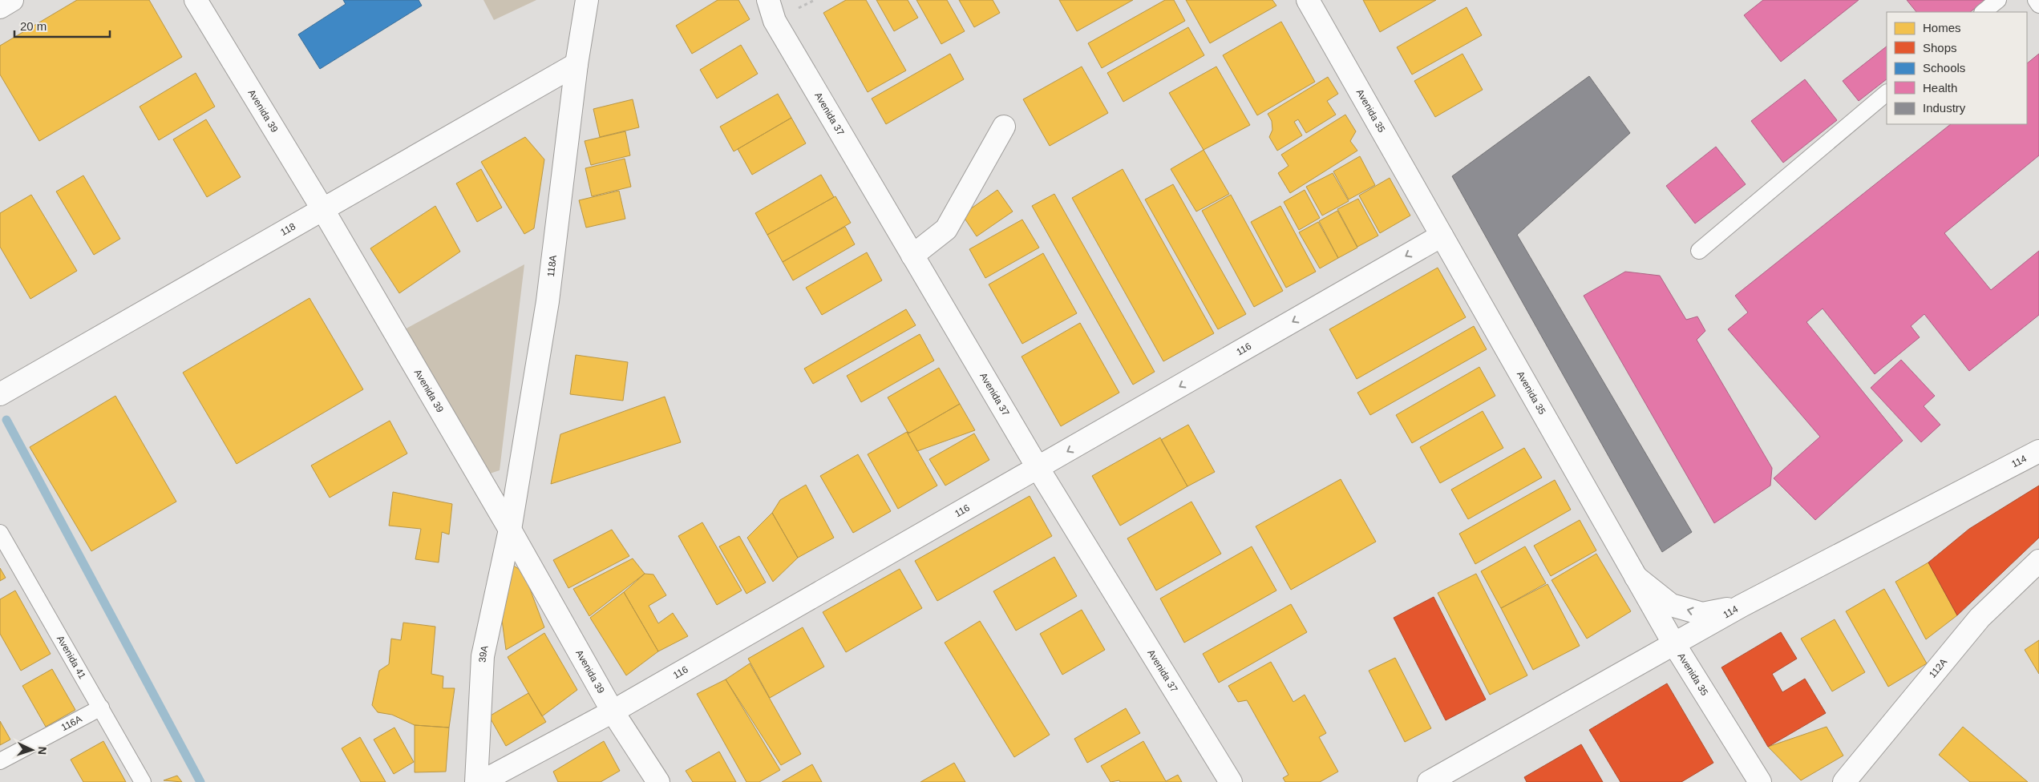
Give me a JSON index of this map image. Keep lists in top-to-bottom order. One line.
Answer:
{"streets":{"street":["Avenida 35","Avenida 39","Avenida 37","118","118A","116","114","39A","112A"],"lane":["Avenida 41","116A"]},"crossings":[["Avenida 35","116"],["Avenida 35","114"],["Avenida 39","118"],["Avenida 39","118A"],["Avenida 39","116"],["Avenida 39","39A"],["Avenida 37","116"],["118","118A"],["118A","39A"],["Avenida 41","116A"]],"one_way":["116"],"legend":["Homes","Shops","Schools","Health","Industry"],"scale_bar":"20 m","north":"right"}
